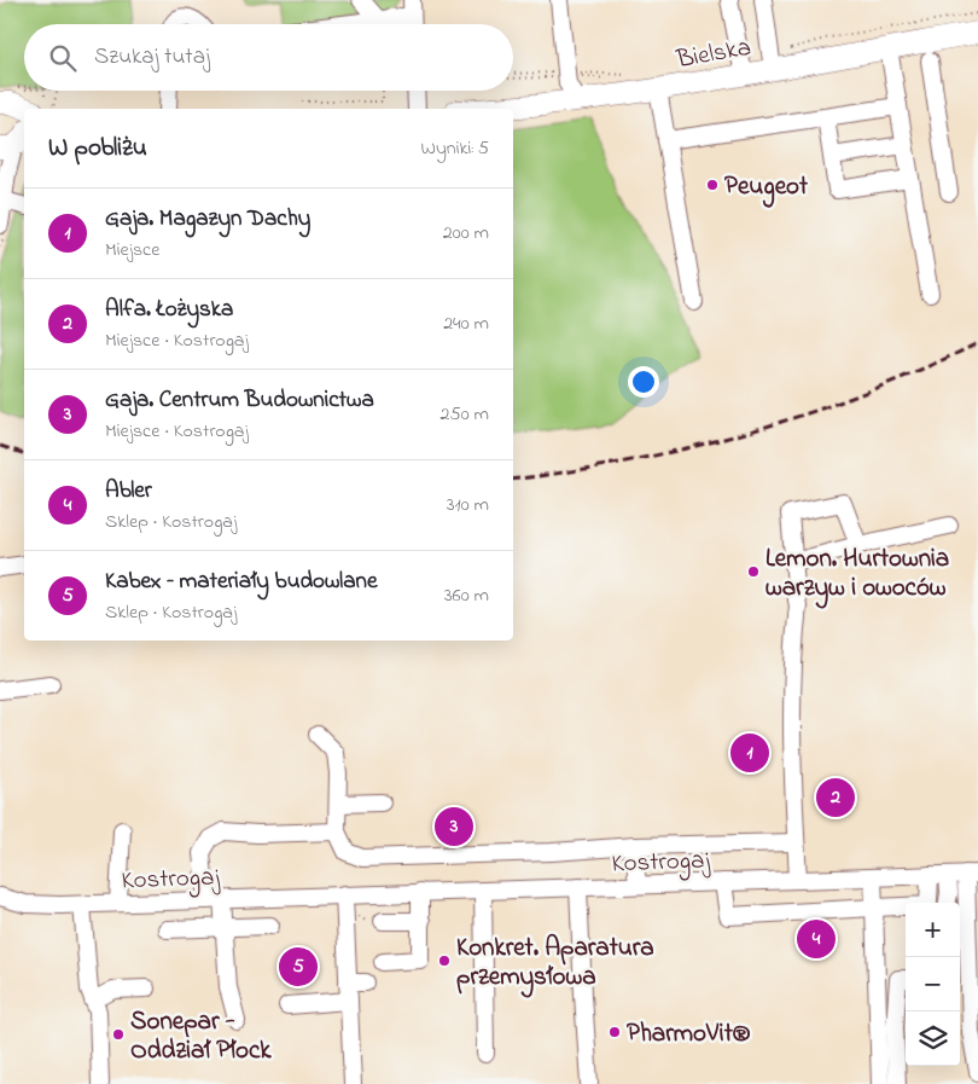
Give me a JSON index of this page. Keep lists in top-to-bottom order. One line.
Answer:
{"streets":{"main road":["Bielska"],"street":["Kostrogaj"]},"places":["Peugeot","Lemon. Hurtownia warzyw i owoców","Konkret. Aparatura przemysłowa","PharmoVit®","Sonepar - Oddział Płock"],"page":{"search":"Szukaj tutaj","heading":["W pobliżu","Wyniki: 5"],"list":[{"mark":"1","name":"Gaja. Magazyn Dachy","note":"Miejsce","value":"200 m"},{"mark":"2","name":"Alfa. Łożyska","note":"Miejsce · Kostrogaj","value":"240 m"},{"mark":"3","name":"Gaja. Centrum Budownictwa","note":"Miejsce · Kostrogaj","value":"250 m"},{"mark":"4","name":"Abler","note":"Sklep · Kostrogaj","value":"310 m"},{"mark":"5","name":"Kabex – materiały budowlane","note":"Sklep · Kostrogaj","value":"360 m"}],"pins":["1","2","3","4","5"],"map_buttons":["+","−"]}}
